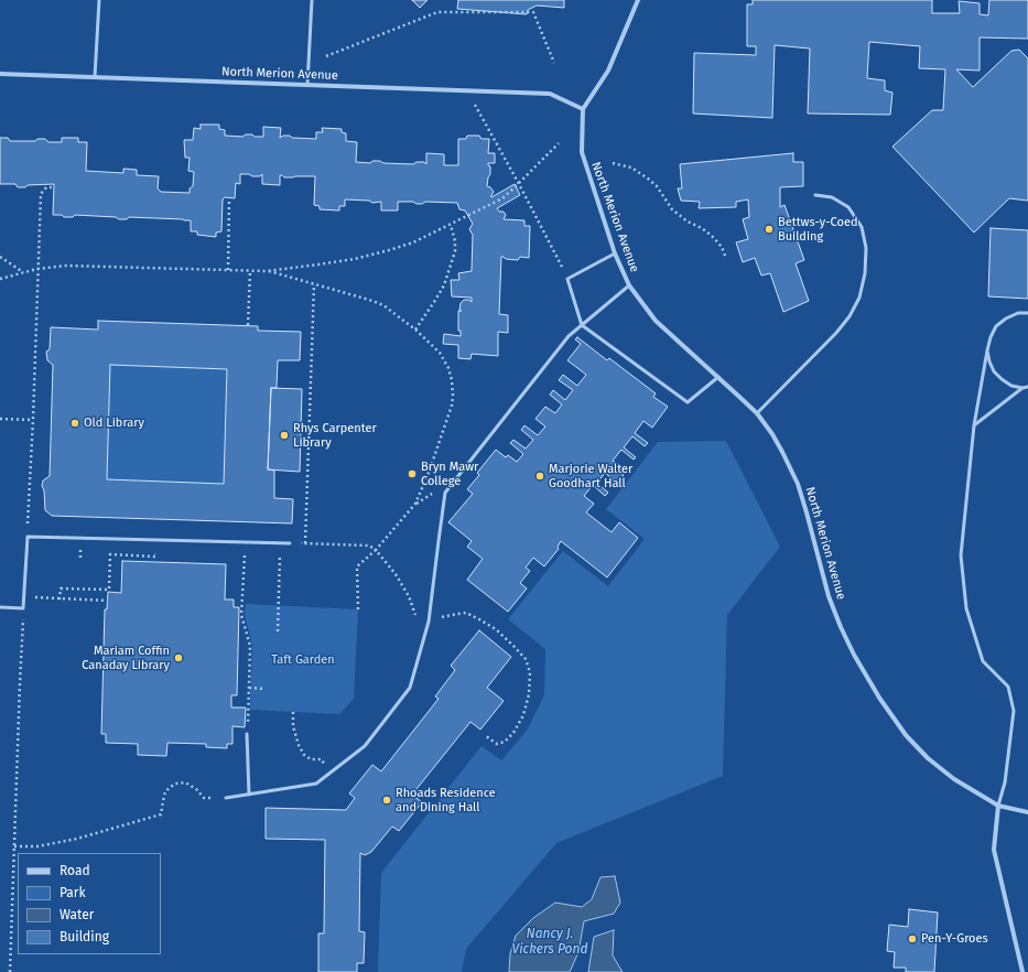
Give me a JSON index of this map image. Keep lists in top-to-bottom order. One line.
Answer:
{"streets":{"street":["North Merion Avenue"]},"water":["Nancy J. Vickers Pond"],"parks":["Taft Garden"],"places":["Bettws-y-Coed Building","Old Library","Rhys Carpenter Library","Bryn Mawr College","Marjorie Walter Goodhart Hall","Mariam Coffin Canaday Library","Rhoads Residence and Dining Hall","Pen-Y-Groes"],"legend":["Road","Park","Water","Building"]}
